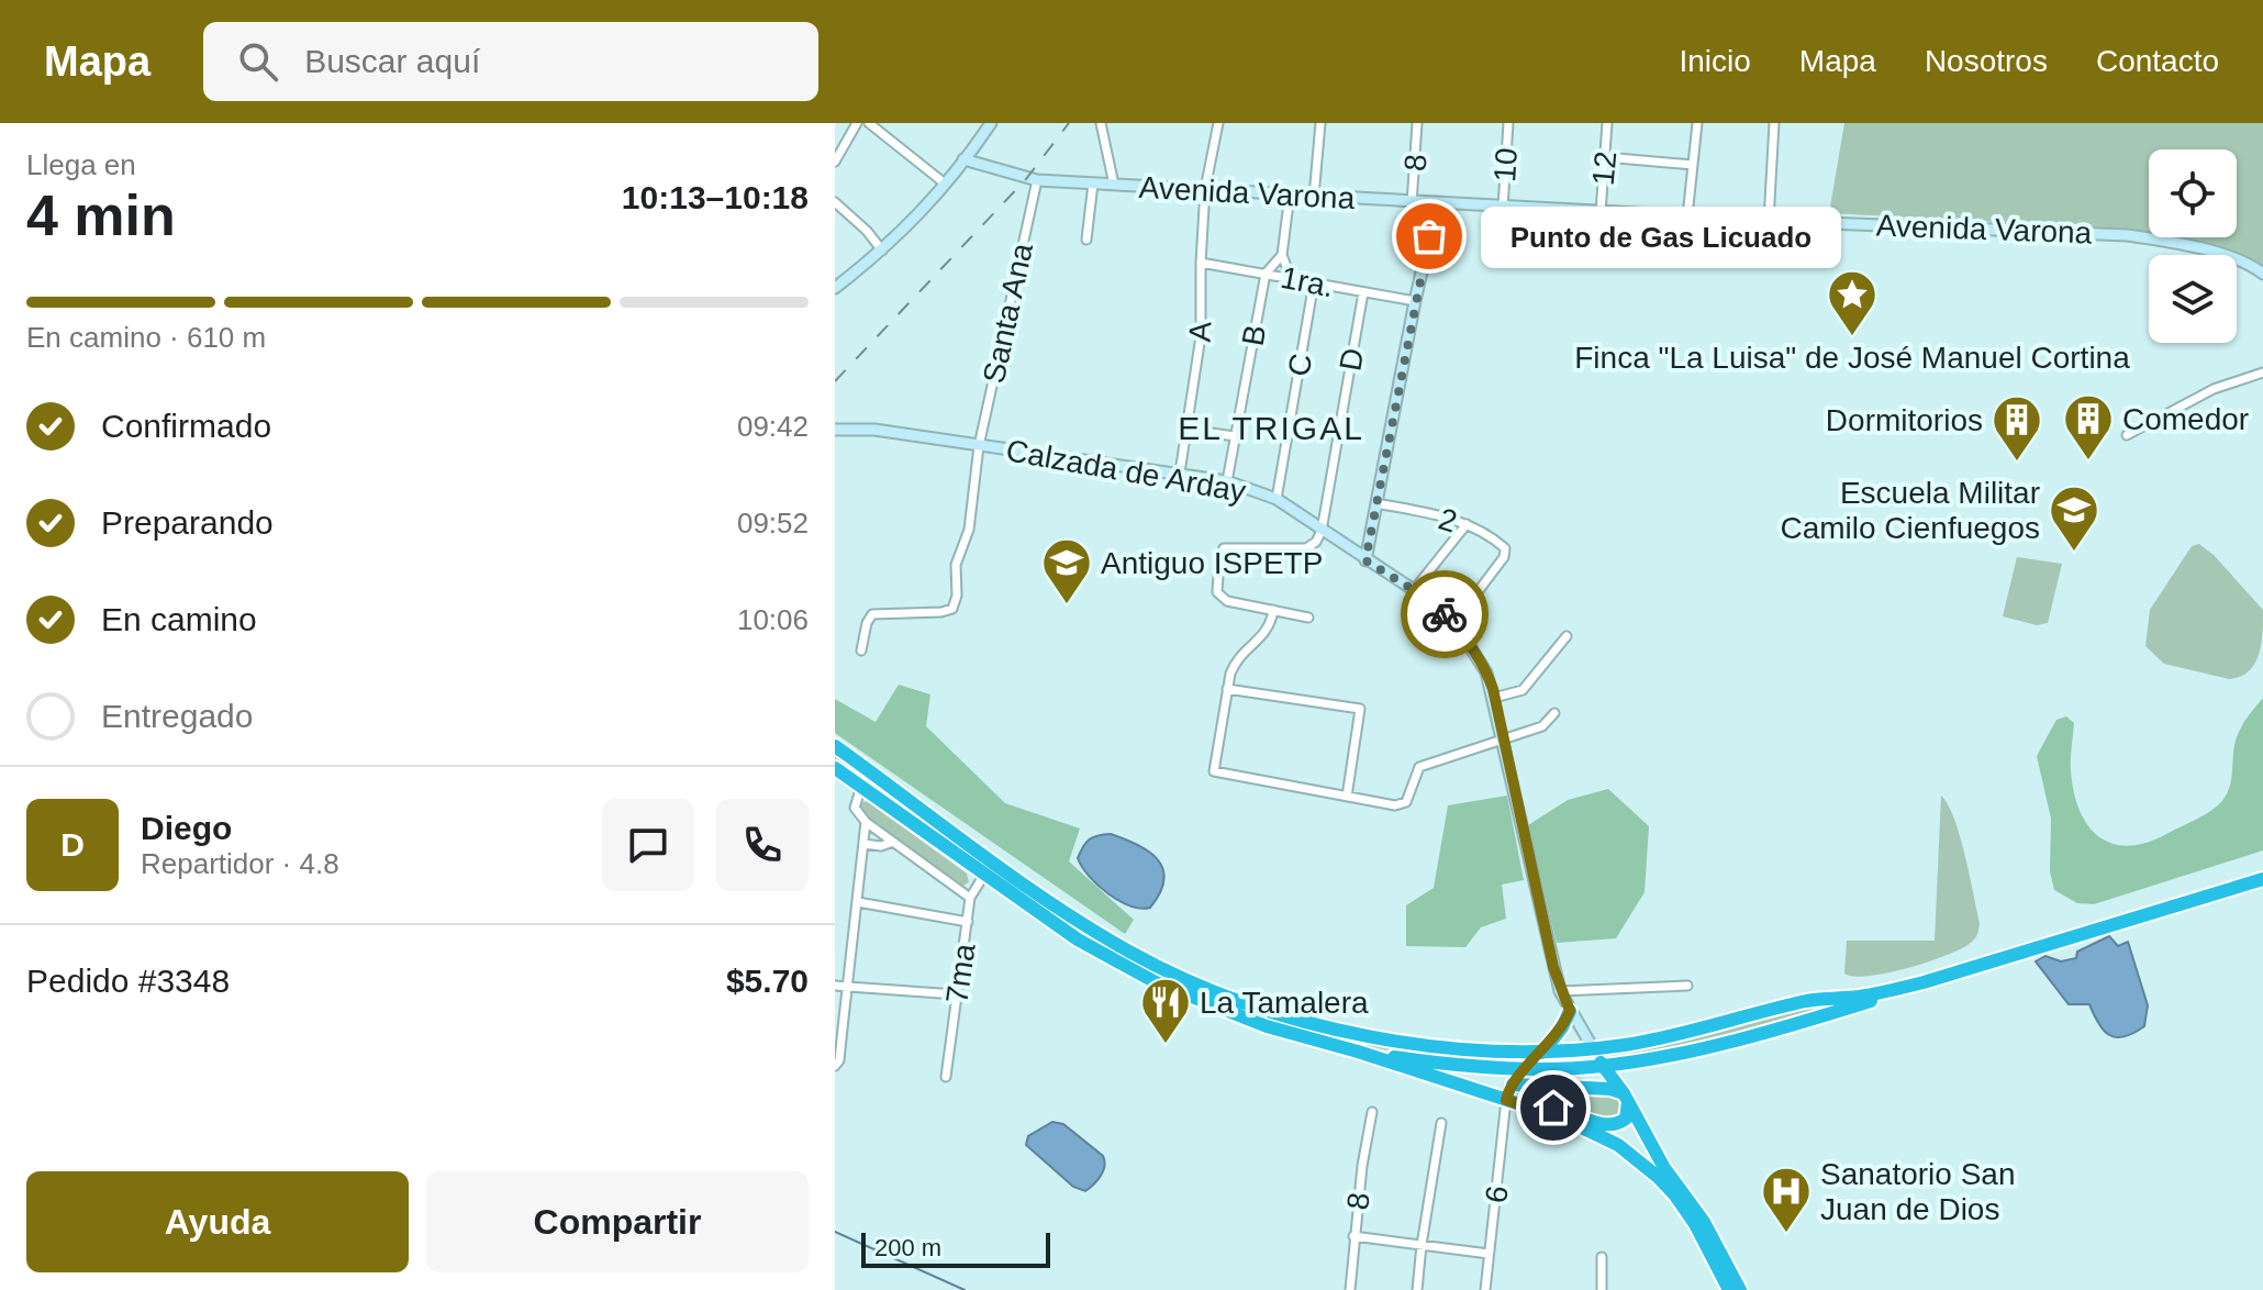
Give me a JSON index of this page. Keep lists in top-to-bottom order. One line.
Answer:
{"streets":{"street":["8","10","12","Avenida Varona","1ra.","Santa Ana","A","B","D","C","Calzada de Arday","2","7ma","6"]},"crossings":[["8","Avenida Varona"],["10","Avenida Varona"],["12","Avenida Varona"],["Avenida Varona","Santa Ana"],["Avenida Varona","A"],["1ra.","A"],["1ra.","B"],["1ra.","D"],["1ra.","C"],["Santa Ana","Calzada de Arday"],["A","Calzada de Arday"],["B","Calzada de Arday"],["D","Calzada de Arday"],["C","Calzada de Arday"],["Calzada de Arday","2"]],"districts":["EL TRIGAL"],"places":{"other":["Punto de Gas Licuado"],"place":["Finca \"La Luisa\" de José Manuel Cortina"],"building":["Comedor","Dormitorios"],"school or university":["Escuela Militar Camilo Cienfuegos","Antiguo ISPETP"],"restaurant":["La Tamalera"],"hospital":["Sanatorio San Juan de Dios"]},"scale_bar":"200 m","page":{"header":"Mapa","search":"Buscar aquí","nav":["Inicio","Mapa","Nosotros","Contacto"],"heading":["4 min","Llega en","10:13–10:18"],"panel":["Diego","Repartidor · 4.8","Pedido #3348","$5.70"],"bubble":"Punto de Gas Licuado","bar":"En camino · 610 m","list":[["Confirmado","09:42"],["Preparando","09:52"],["En camino","10:06"],"Entregado"],"round":"D","buttons":["Ayuda","Compartir"],"scale":"200 m"}}
